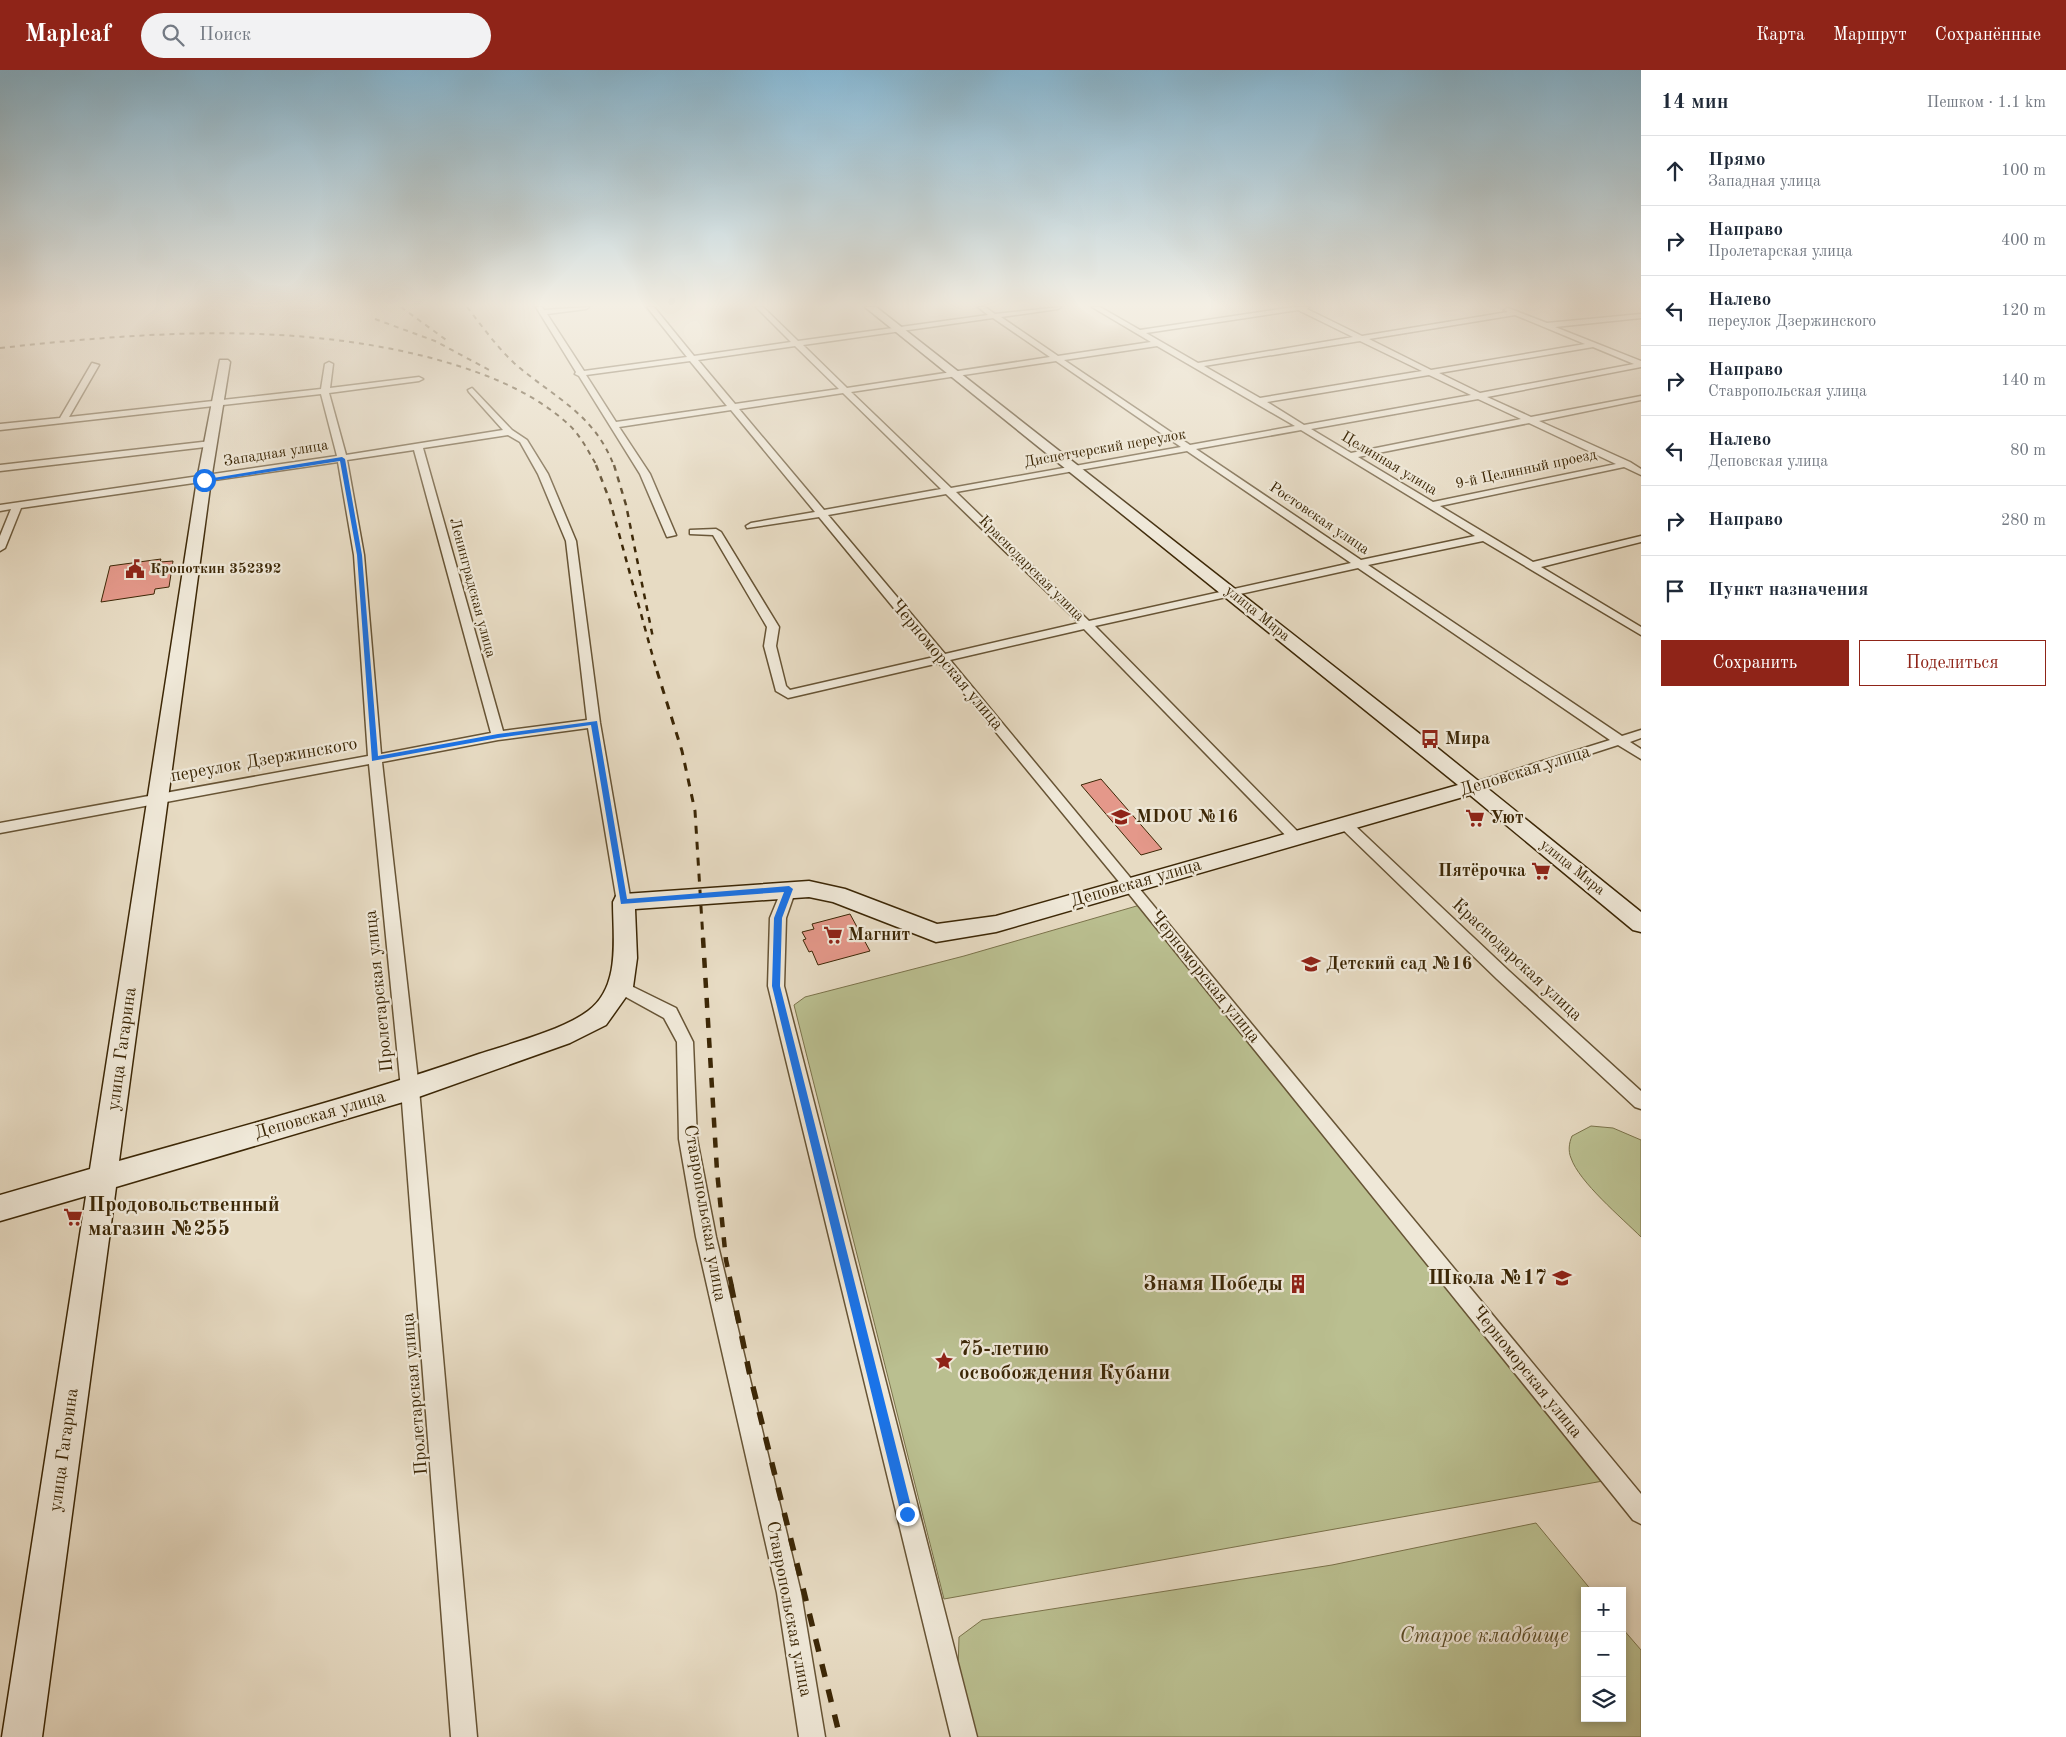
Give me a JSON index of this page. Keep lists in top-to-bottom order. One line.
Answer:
{"streets":{"street":["Диспетчерский переулок","Западная улица","Целинная улица","9-й Целинный проезд","Ростовская улица","Краснодарская улица","Ленинградская улица","улица Мира","Черноморская улица","переулок Дзержинского","Деповская улица","Пролетарская улица","улица Гагарина","Ставропольская улица"]},"crossings":[["Диспетчерский переулок","Целинная улица"],["Диспетчерский переулок","Ростовская улица"],["Диспетчерский переулок","Краснодарская улица"],["Диспетчерский переулок","улица Мира"],["Диспетчерский переулок","Черноморская улица"],["Западная улица","Ленинградская улица"],["Западная улица","Пролетарская улица"],["Западная улица","улица Гагарина"],["Целинная улица","9-й Целинный проезд"],["Ростовская улица","Деповская улица"],["Краснодарская улица","Деповская улица"],["Ленинградская улица","переулок Дзержинского"],["улица Мира","Деповская улица"],["Черноморская улица","Деповская улица"],["переулок Дзержинского","Пролетарская улица"],["переулок Дзержинского","улица Гагарина"],["Деповская улица","Пролетарская улица"],["Деповская улица","улица Гагарина"],["Деповская улица","Ставропольская улица"]],"parks":["Старое кладбище"],"places":{"public building":["Кропоткин 352392"],"bus stop":["Мира"],"school or university":["MDOU №16","Детский сад №16","Школа №17"],"supermarket":["Уют","Пятёрочка","Магнит","Продовольственный магазин №255"],"building":["Знамя Победы"],"place":["75-летию освобождения Кубани"]},"page":{"header":"Mapleaf","search":"Поиск","nav":["Карта","Маршрут","Сохранённые"],"heading":["14 мин","Пешком · 1.1 km"],"list":[["Прямо","Западная улица","100 m"],["Направо","Пролетарская улица","400 m"],["Налево","переулок Дзержинского","120 m"],["Направо","Ставропольская улица","140 m"],["Налево","Деповская улица","80 m"],["Направо","280 m"],"Пункт назначения"],"buttons":["Сохранить","Поделиться"],"map_buttons":["+","−"]}}
